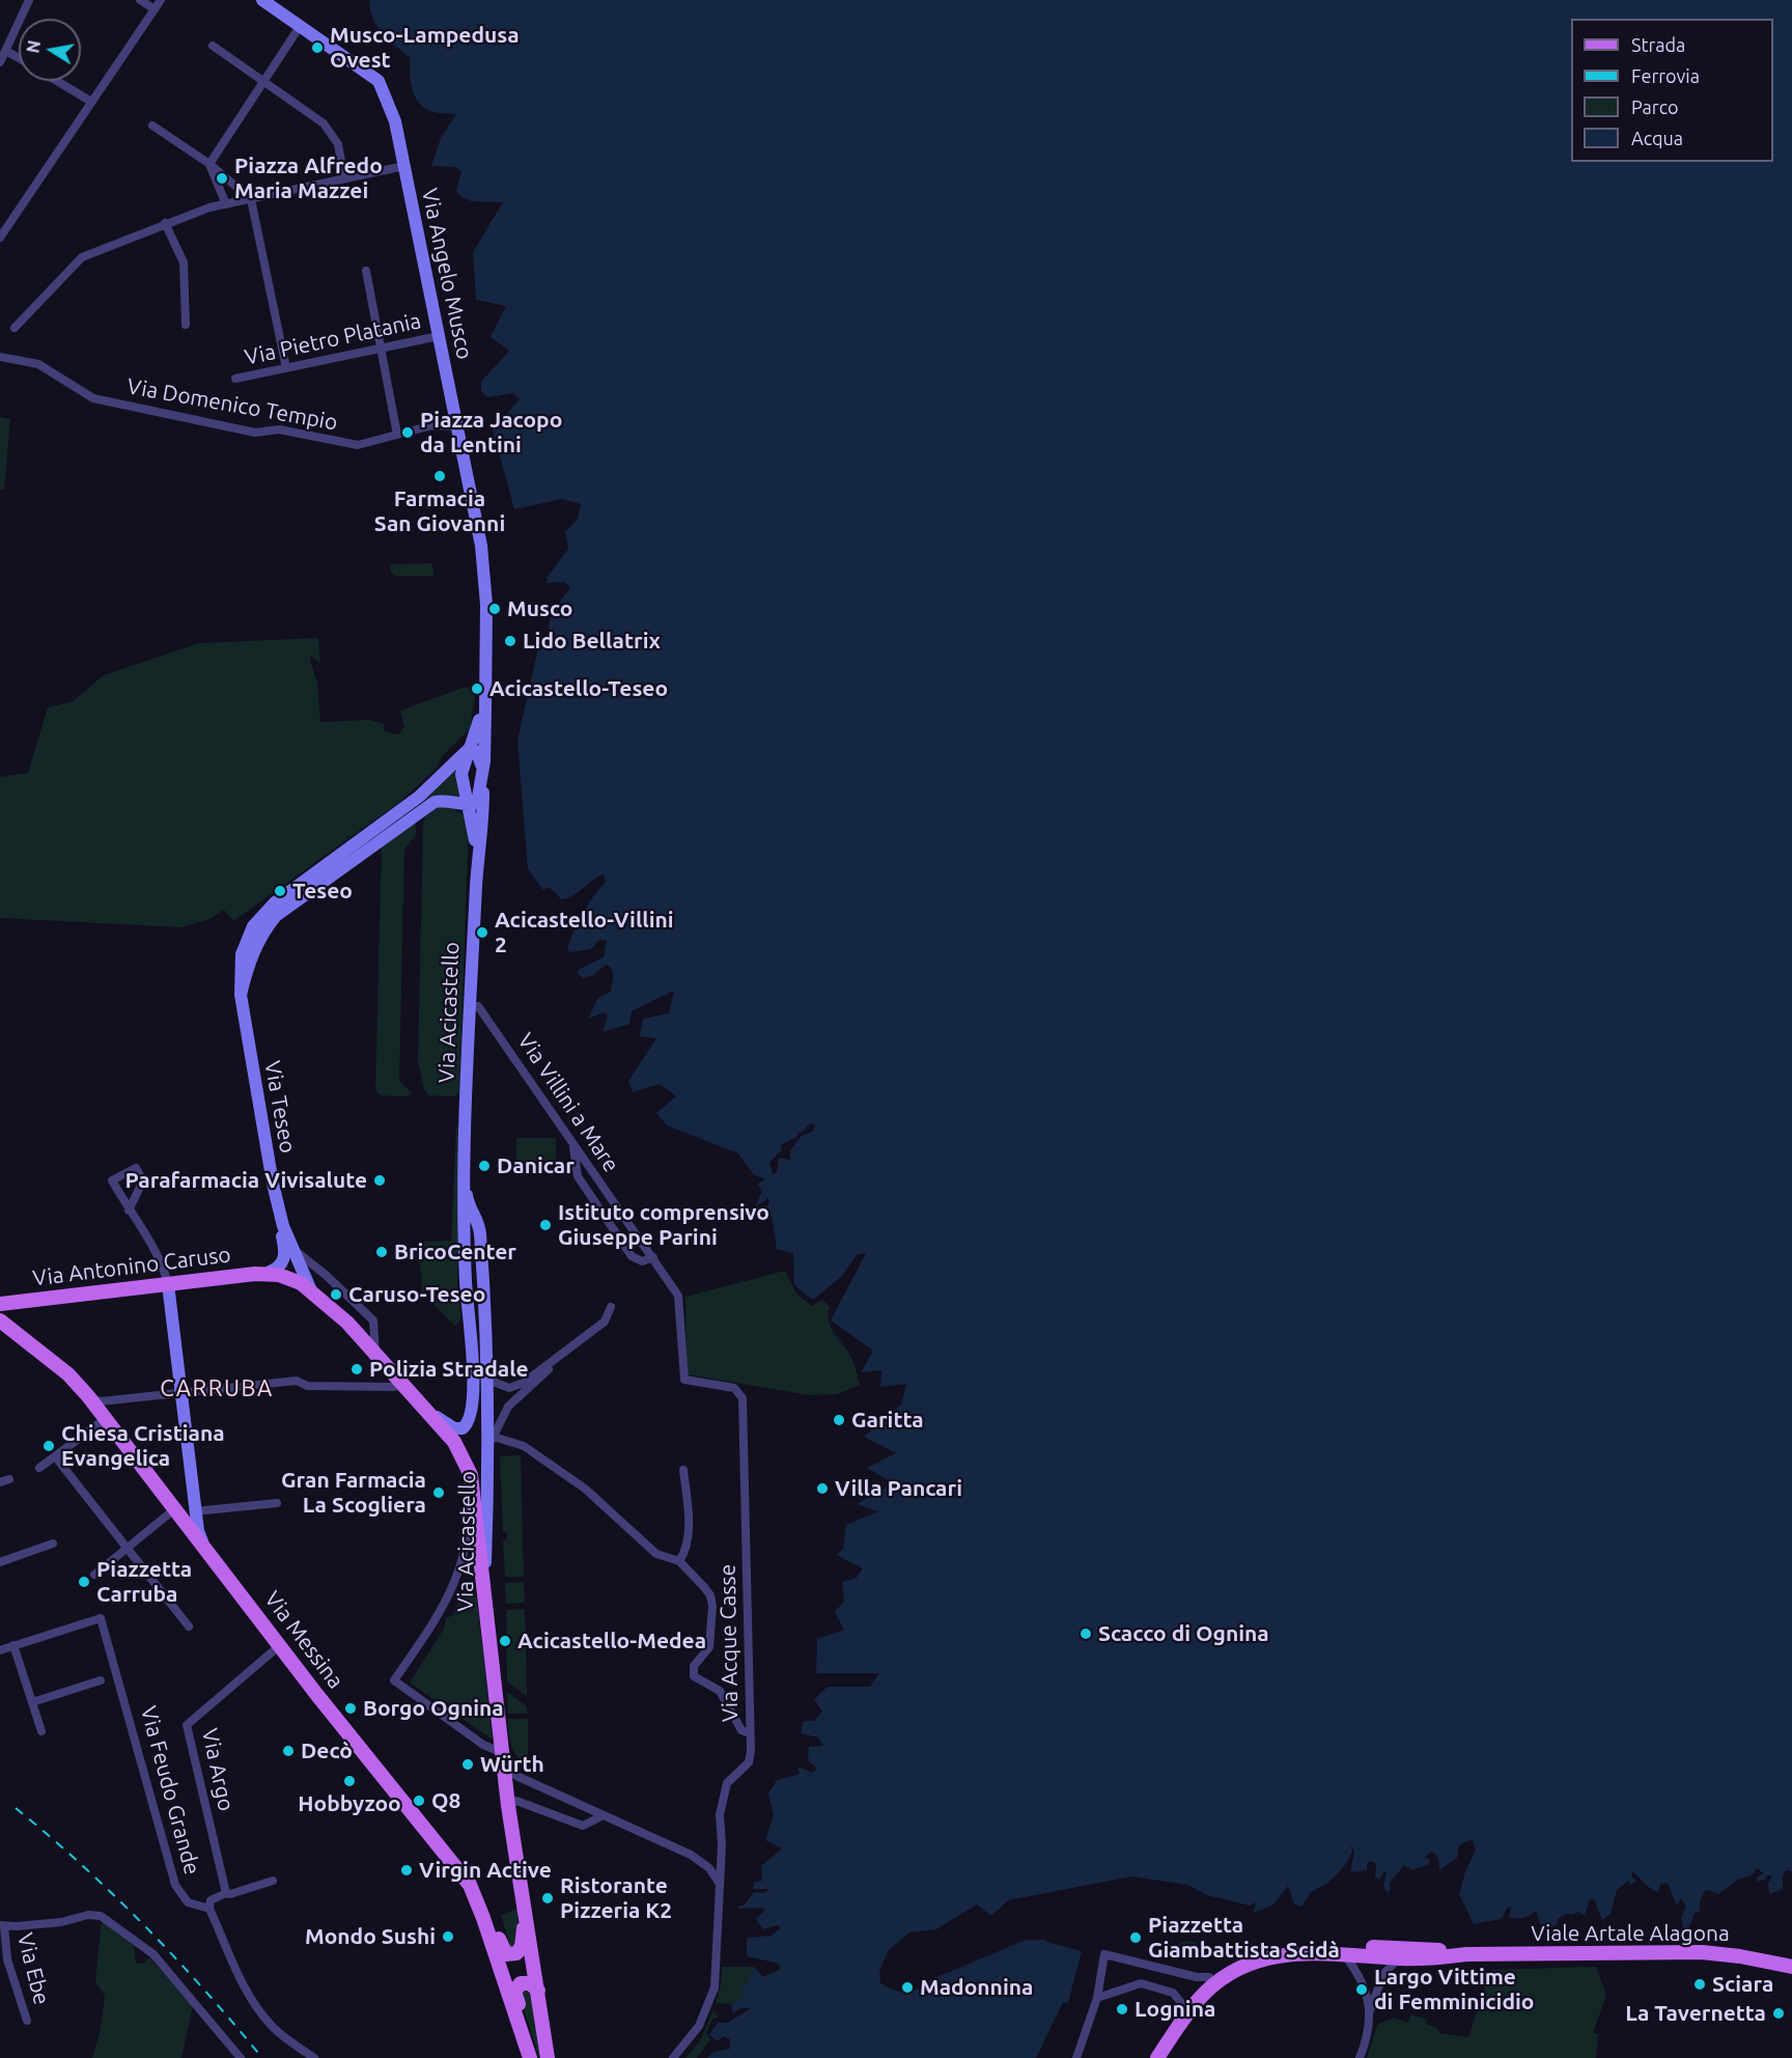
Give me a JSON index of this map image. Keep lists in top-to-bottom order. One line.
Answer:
{"streets":{"main road":["Via Angelo Musco","Via Acicastello","Via Teseo","Via Antonino Caruso","Via Messina","Viale Artale Alagona"],"street":["Via Pietro Platania","Via Domenico Tempio","Via Villini a Mare","Via Acque Casse","Via Argo","Via Feudo Grande","Via Ebe"]},"crossings":[["Via Angelo Musco","Via Pietro Platania"],["Via Acicastello","Via Villini a Mare"],["Via Villini a Mare","Via Acque Casse"],["Via Messina","Via Argo"]],"districts":["CARRUBA"],"places":["Musco-Lampedusa Ovest","Piazza Alfredo Maria Mazzei","Piazza Jacopo da Lentini","Farmacia San Giovanni","Musco","Lido Bellatrix","Acicastello-Teseo","Teseo","Acicastello-Villini 2","Danicar","Parafarmacia Vivisalute","Istituto comprensivo Giuseppe Parini","BricoCenter","Caruso-Teseo","Polizia Stradale","Garitta","Chiesa Cristiana Evangelica","Villa Pancari","Gran Farmacia La Scogliera","Piazzetta Carruba","Scacco di Ognina","Acicastello-Medea","Borgo Ognina","Decò","Würth","Hobbyzoo","Q8","Virgin Active","Ristorante Pizzeria K2","Mondo Sushi","Piazzetta Giambattista Scidà","Sciara","Madonnina","Largo Vittime di Femminicidio","Lognina","La Tavernetta"],"legend":["Strada","Ferrovia","Parco","Acqua"],"north":"left"}
